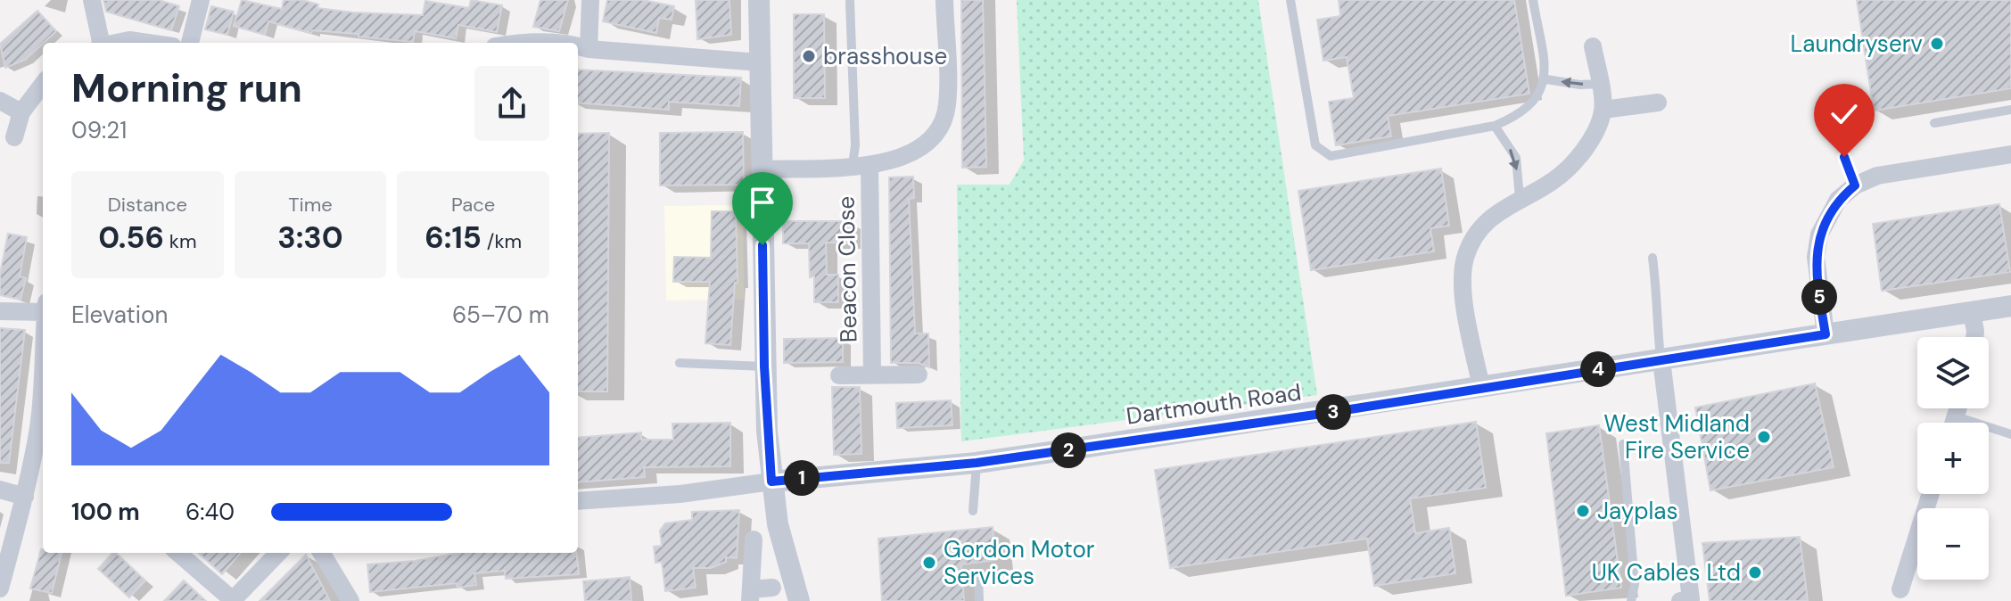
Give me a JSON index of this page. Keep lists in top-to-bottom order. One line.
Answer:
{"streets":{"street":["Beacon Close","Dartmouth Road"]},"places":["Laundryserv","brasshouse","West Midland Fire Service","Jayplas","Gordon Motor Services","UK Cables Ltd"],"page":{"heading":["Morning run","09:21"],"stats":[["Distance","0.56 km"],["Time","3:30"],["Pace","6:15 /km"]],"pins":["5","4","3","2","1"],"chart":["Elevation","65–70 m"],"map_buttons":["+","−"],"list":[{"name":"100 m","note":"6:40"}]}}
